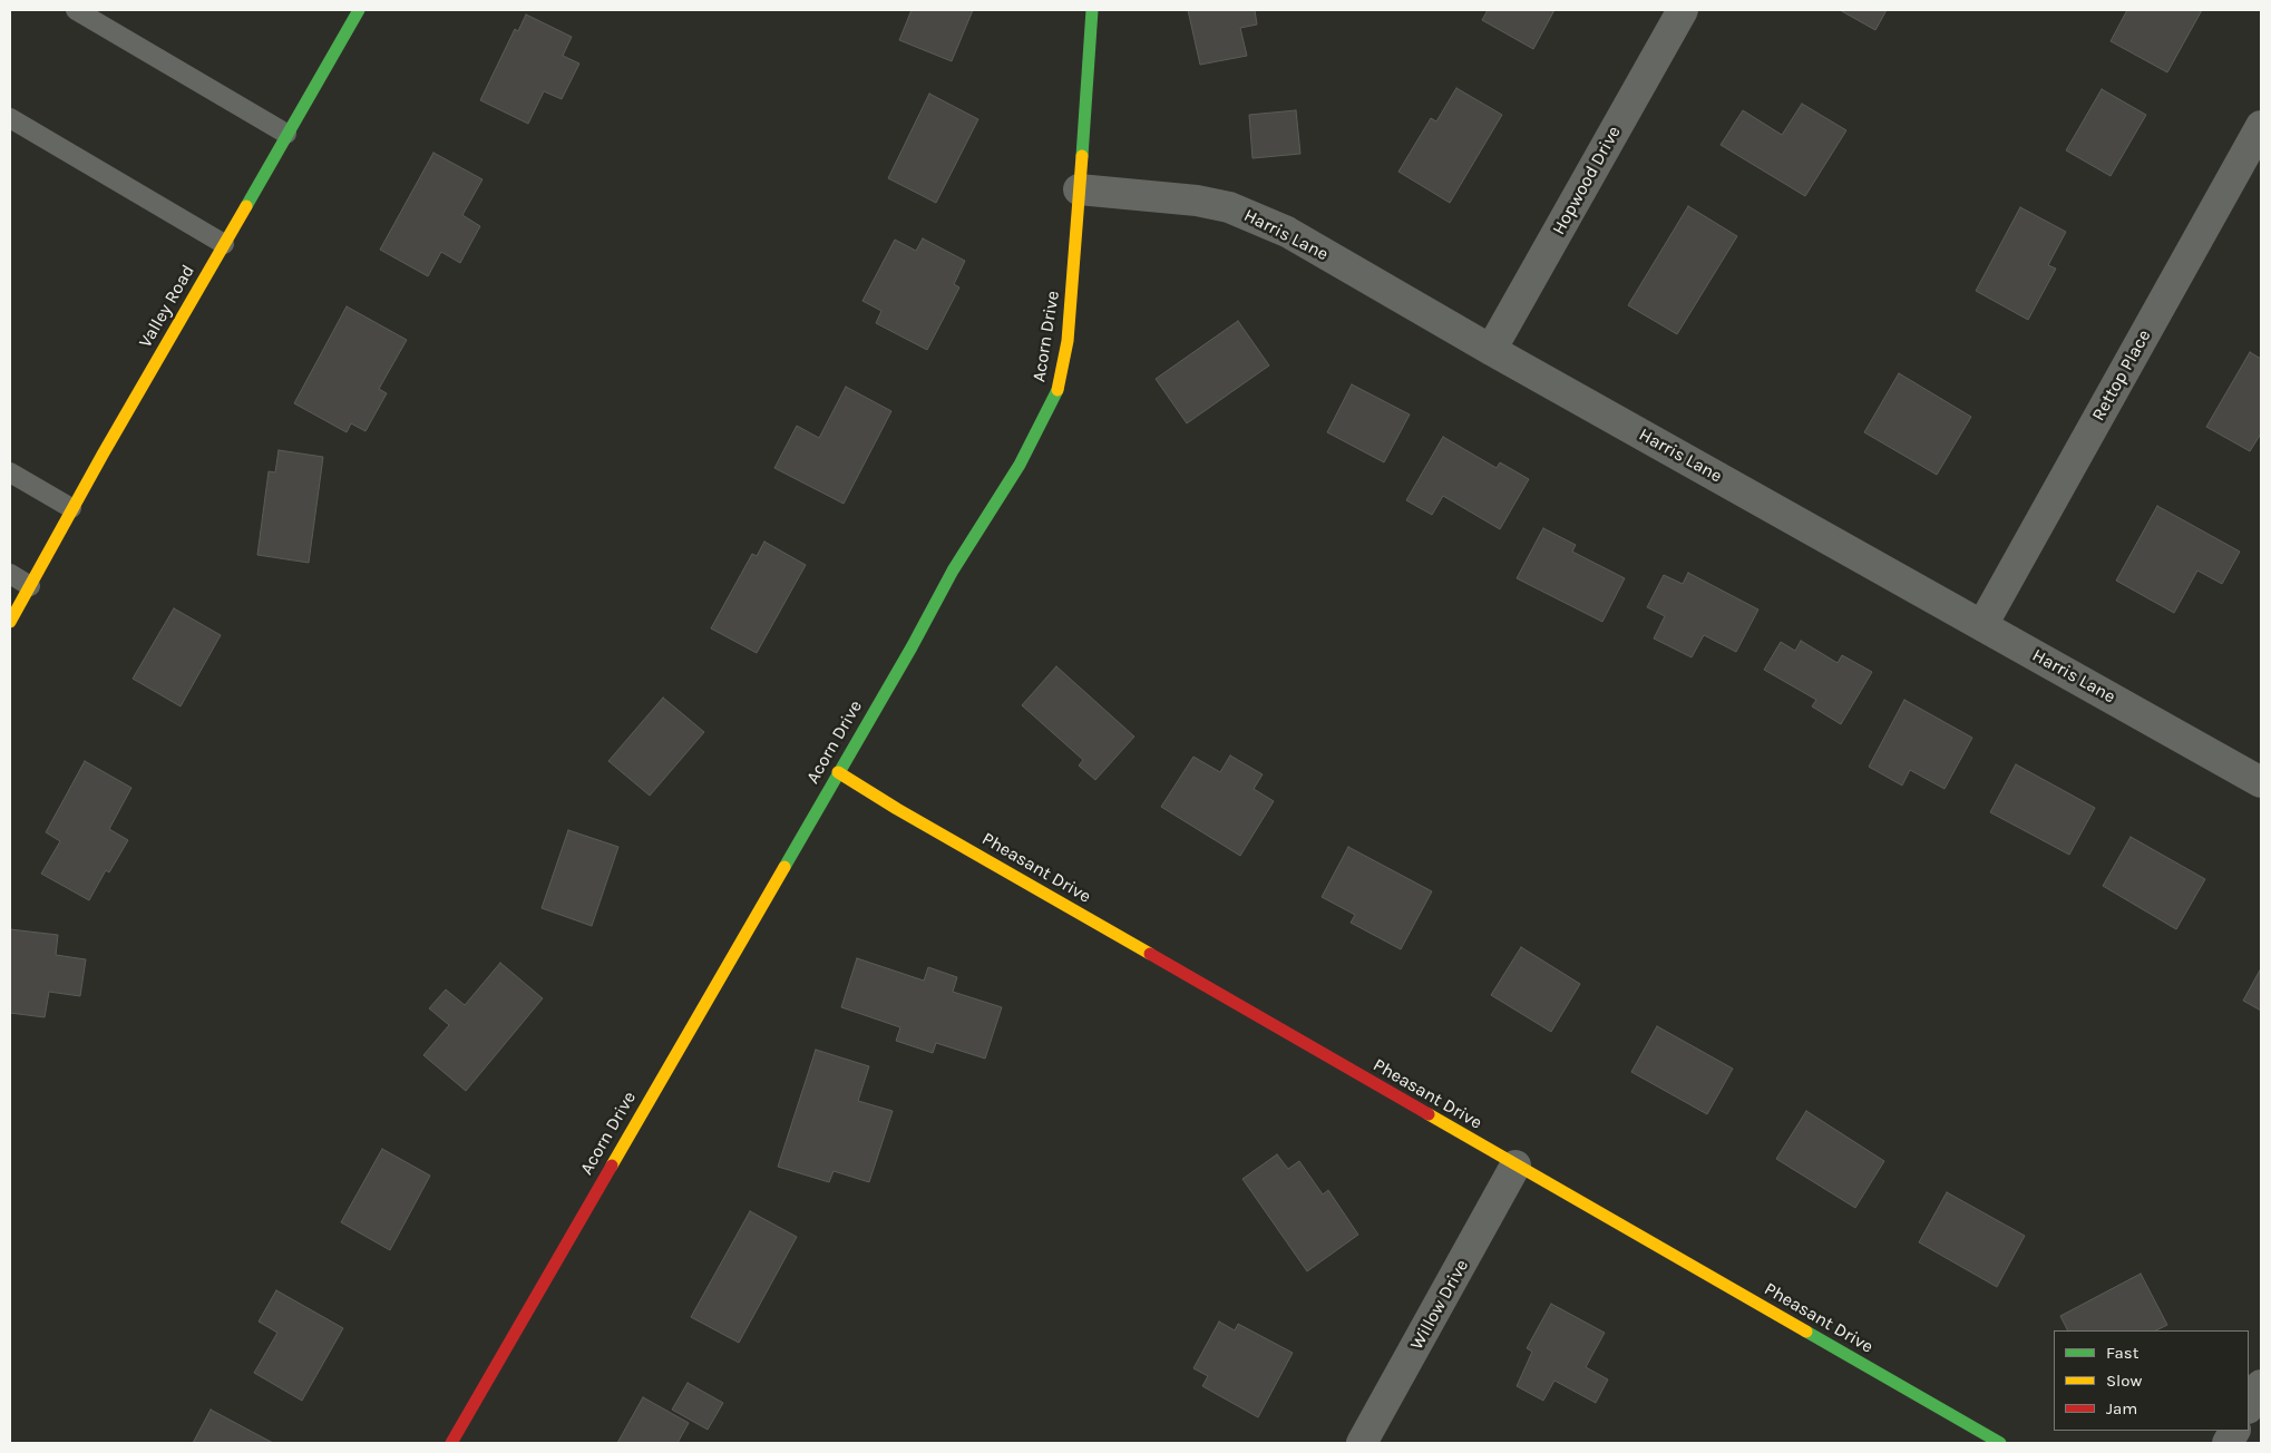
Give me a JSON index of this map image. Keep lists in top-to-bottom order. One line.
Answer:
{"streets":{"street":["Hopwood Drive","Harris Lane","Valley Road","Acorn Drive","Rettop Place","Pheasant Drive","Willow Drive"]},"crossings":[["Hopwood Drive","Harris Lane"],["Harris Lane","Acorn Drive"],["Harris Lane","Rettop Place"],["Acorn Drive","Pheasant Drive"],["Pheasant Drive","Willow Drive"]],"legend":["Fast","Slow","Jam"]}
